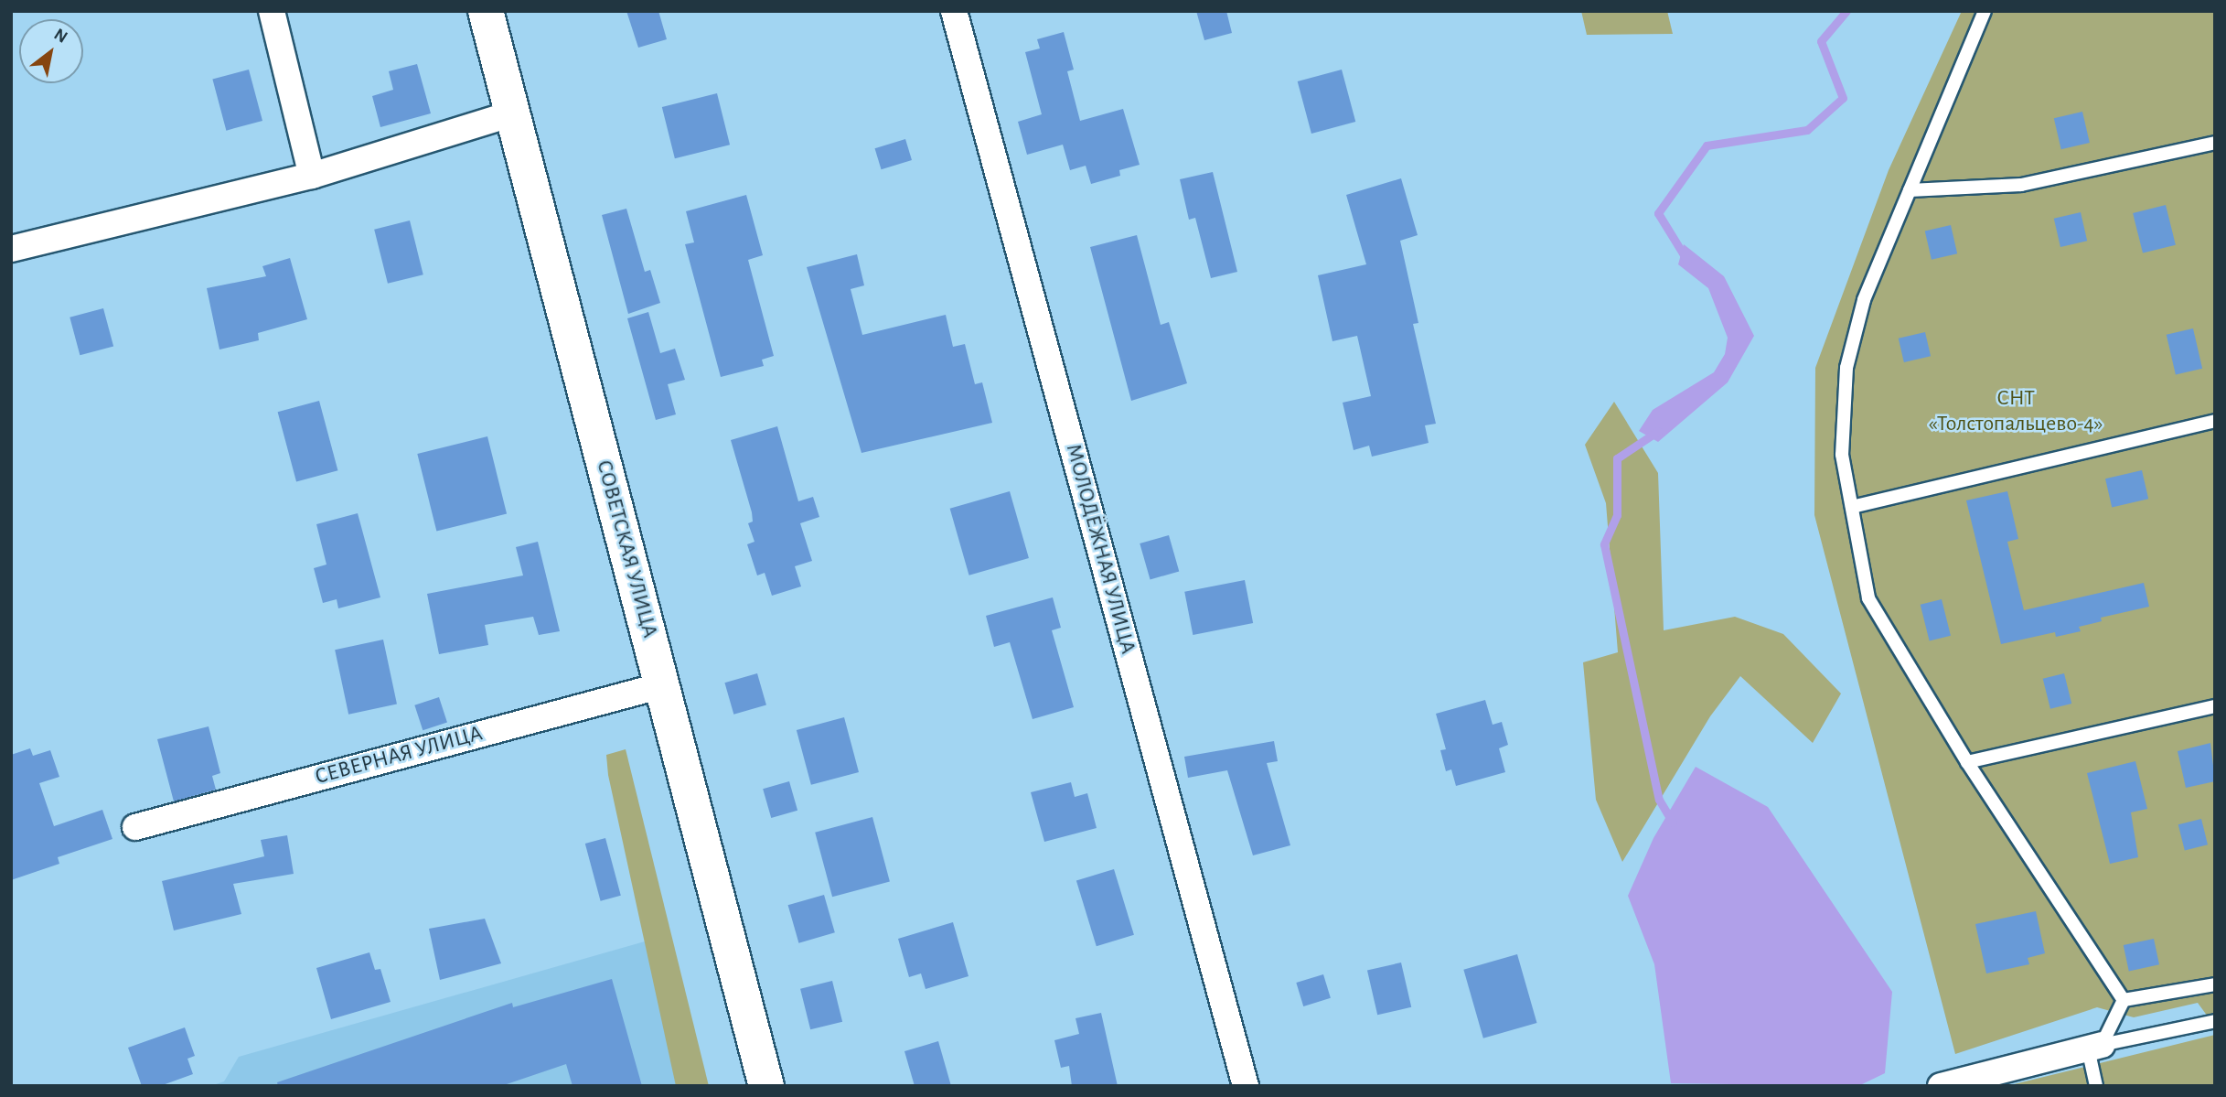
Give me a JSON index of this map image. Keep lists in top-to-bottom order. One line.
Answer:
{"streets":{"street":["СОВЕТСКАЯ УЛИЦА","МОЛОДЁЖНАЯ УЛИЦА","СЕВЕРНАЯ УЛИЦА"]},"crossings":[["СОВЕТСКАЯ УЛИЦА","СЕВЕРНАЯ УЛИЦА"]],"parks":["СНТ «Толстопальцево-4»"],"north":"top right"}
